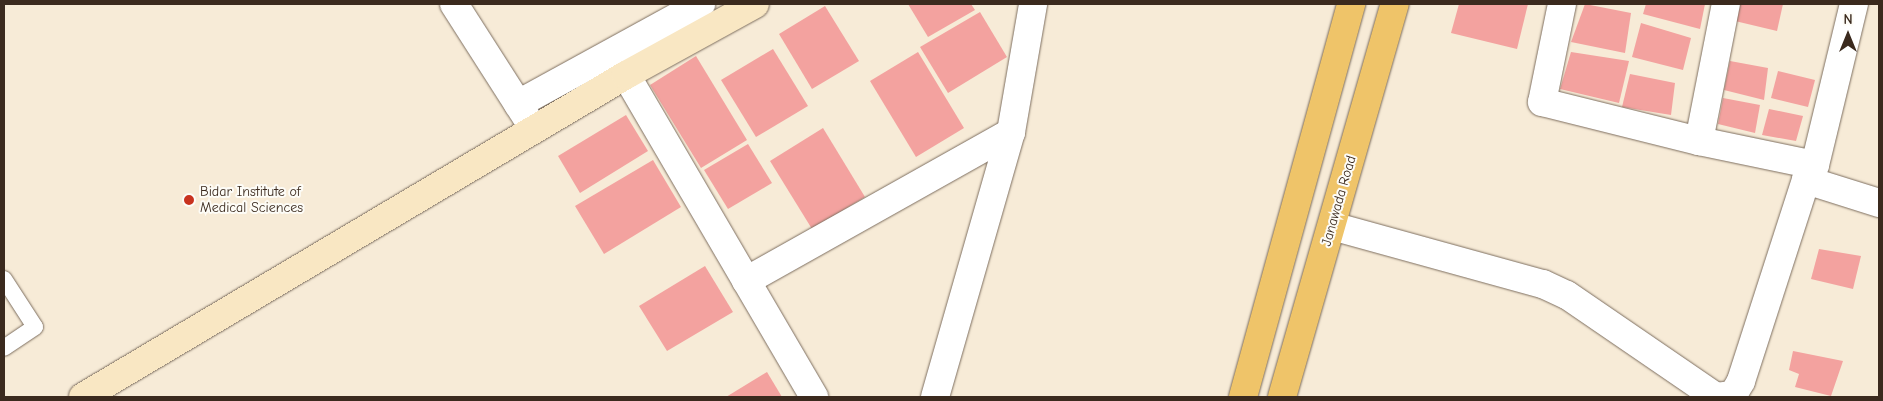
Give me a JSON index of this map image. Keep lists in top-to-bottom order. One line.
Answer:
{"streets":{"main road":["Janawada Road"]},"places":["Bidar Institute of Medical Sciences"],"north":"top"}
